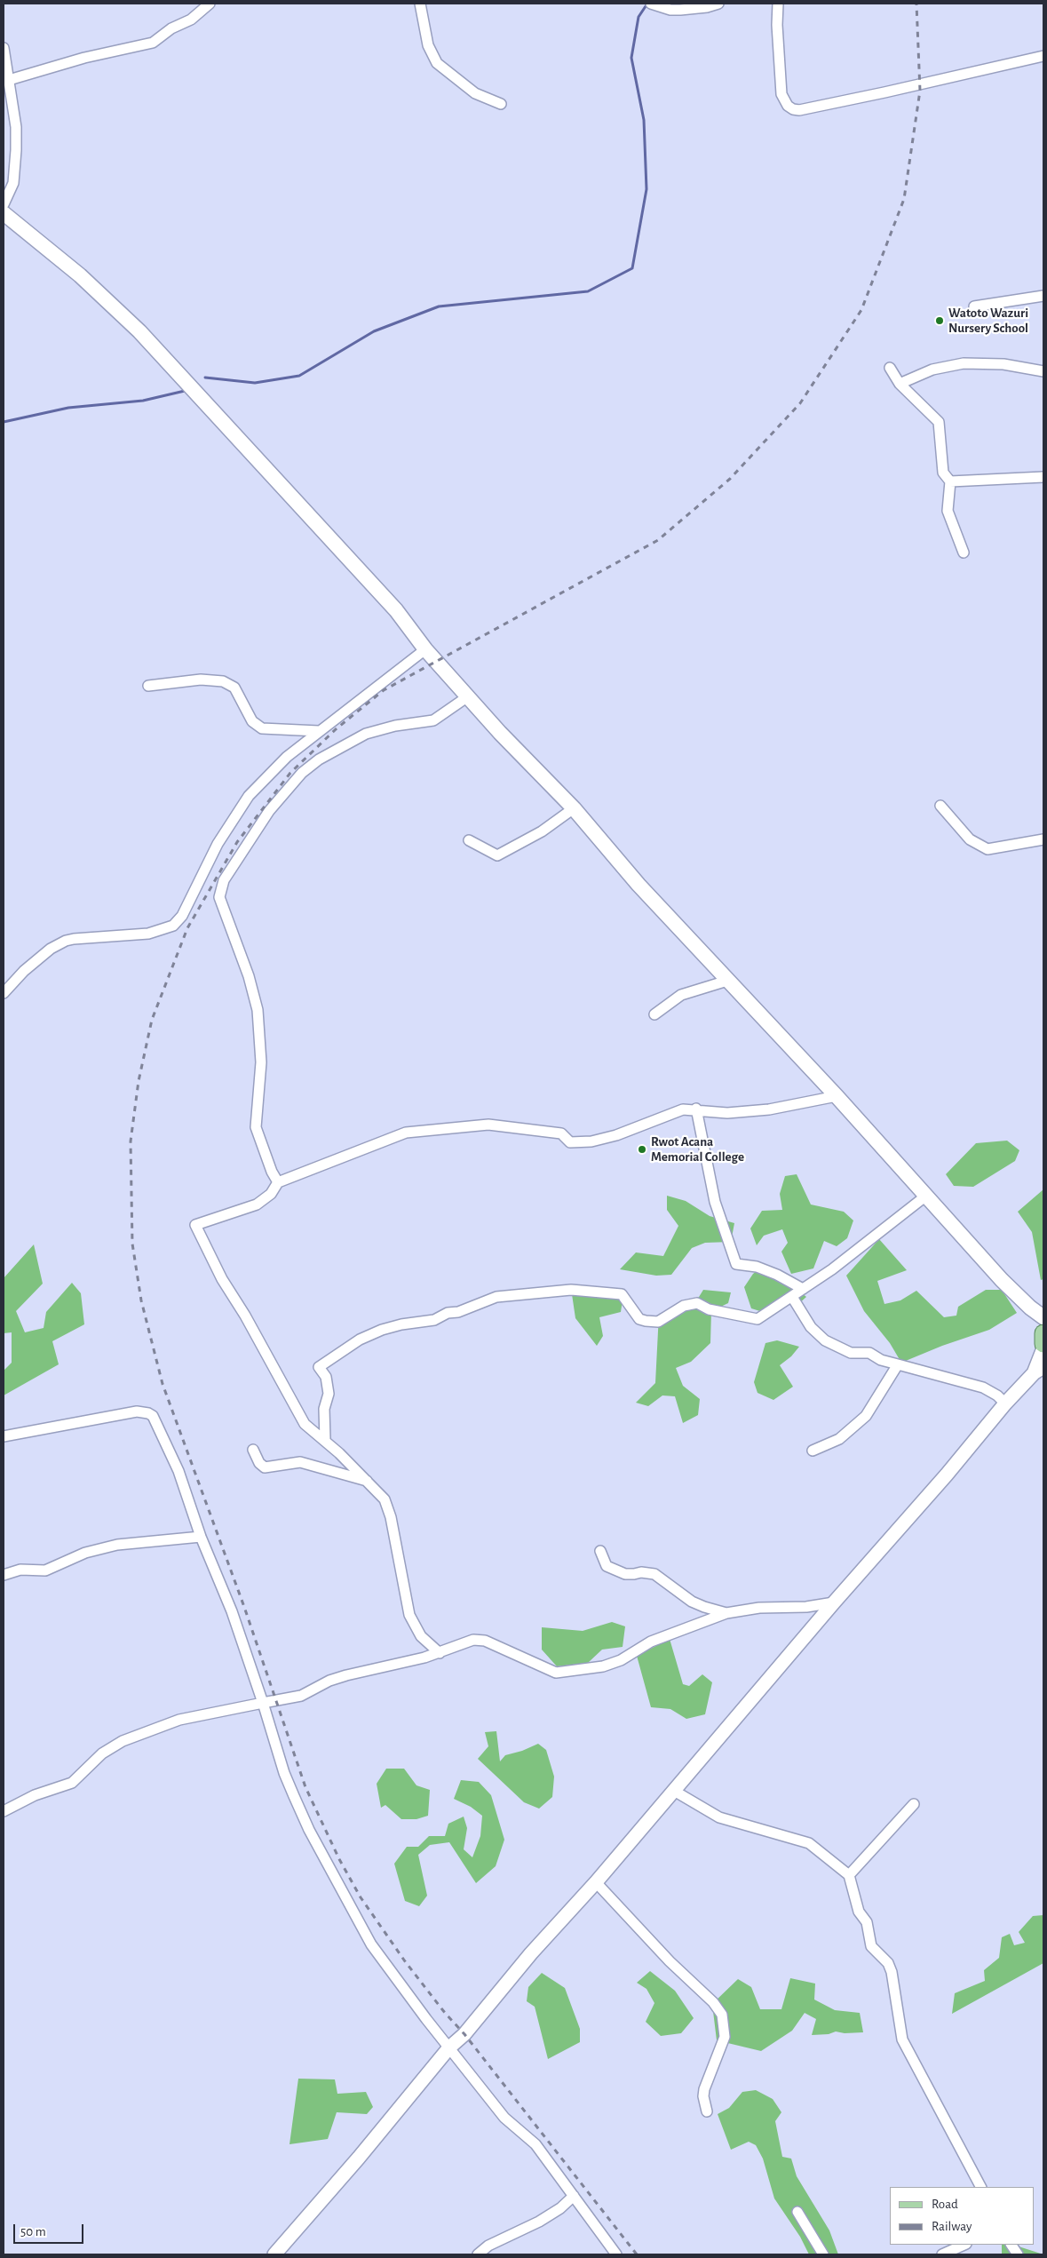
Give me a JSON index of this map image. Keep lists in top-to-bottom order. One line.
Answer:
{"places":["Watoto Wazuri Nursery School","Rwot Acana Memorial College"],"legend":["Road","Railway"],"scale_bar":"50 m"}
